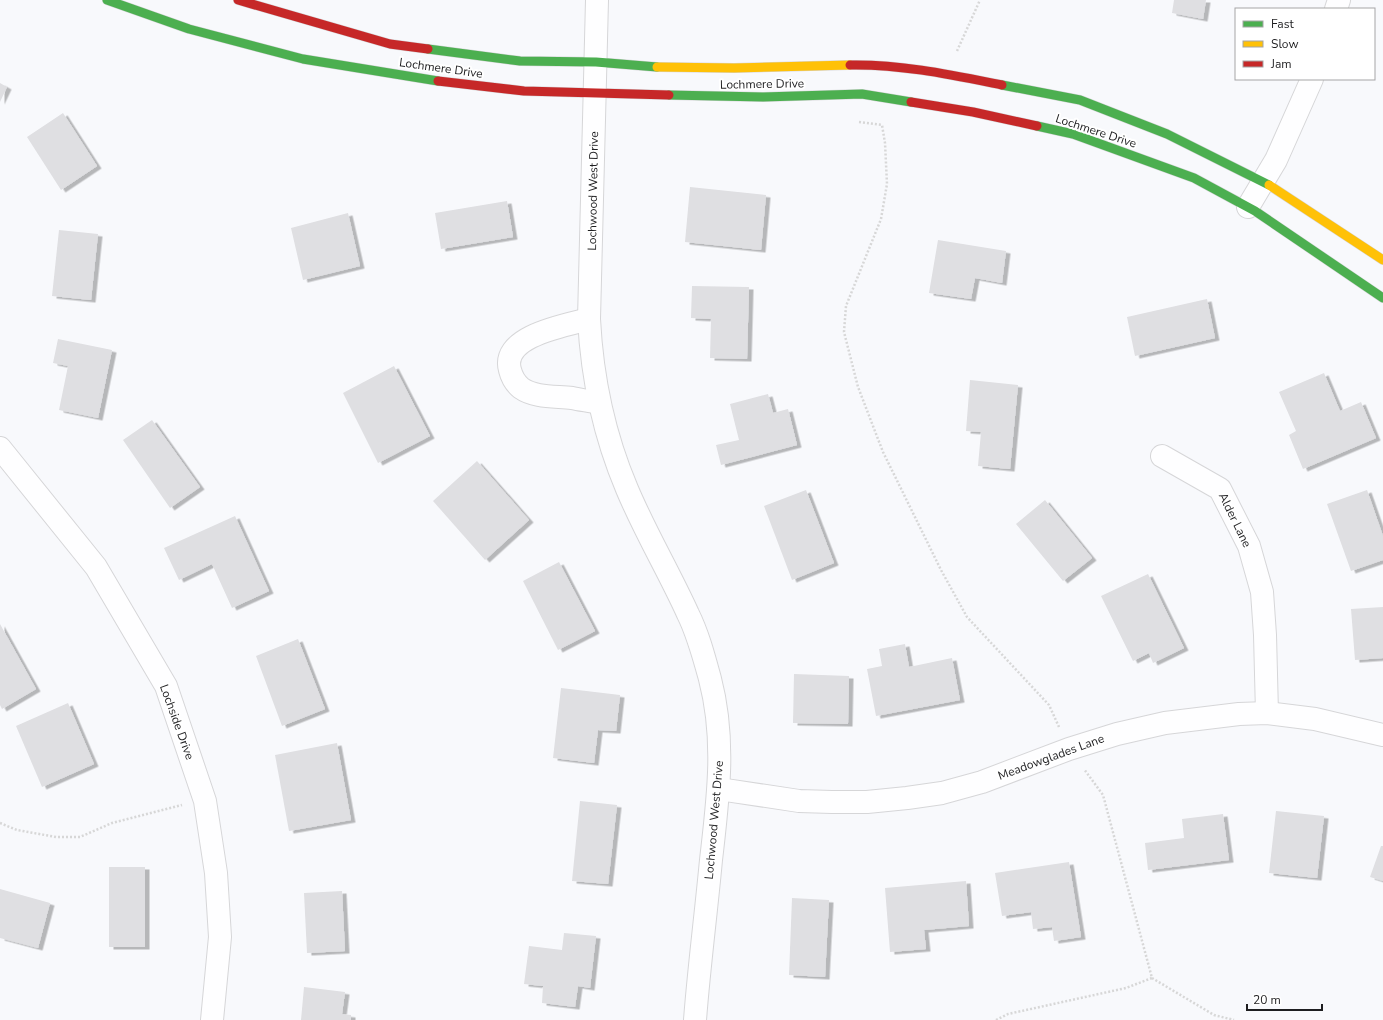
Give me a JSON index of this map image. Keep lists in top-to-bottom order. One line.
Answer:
{"streets":{"street":["Lochmere Drive","Lochwood West Drive","Alder Lane","Lochside Drive","Meadowglades Lane"]},"crossings":[["Lochmere Drive","Lochwood West Drive"],["Lochwood West Drive","Meadowglades Lane"],["Alder Lane","Meadowglades Lane"]],"legend":["Fast","Slow","Jam"],"scale_bar":"20 m"}
